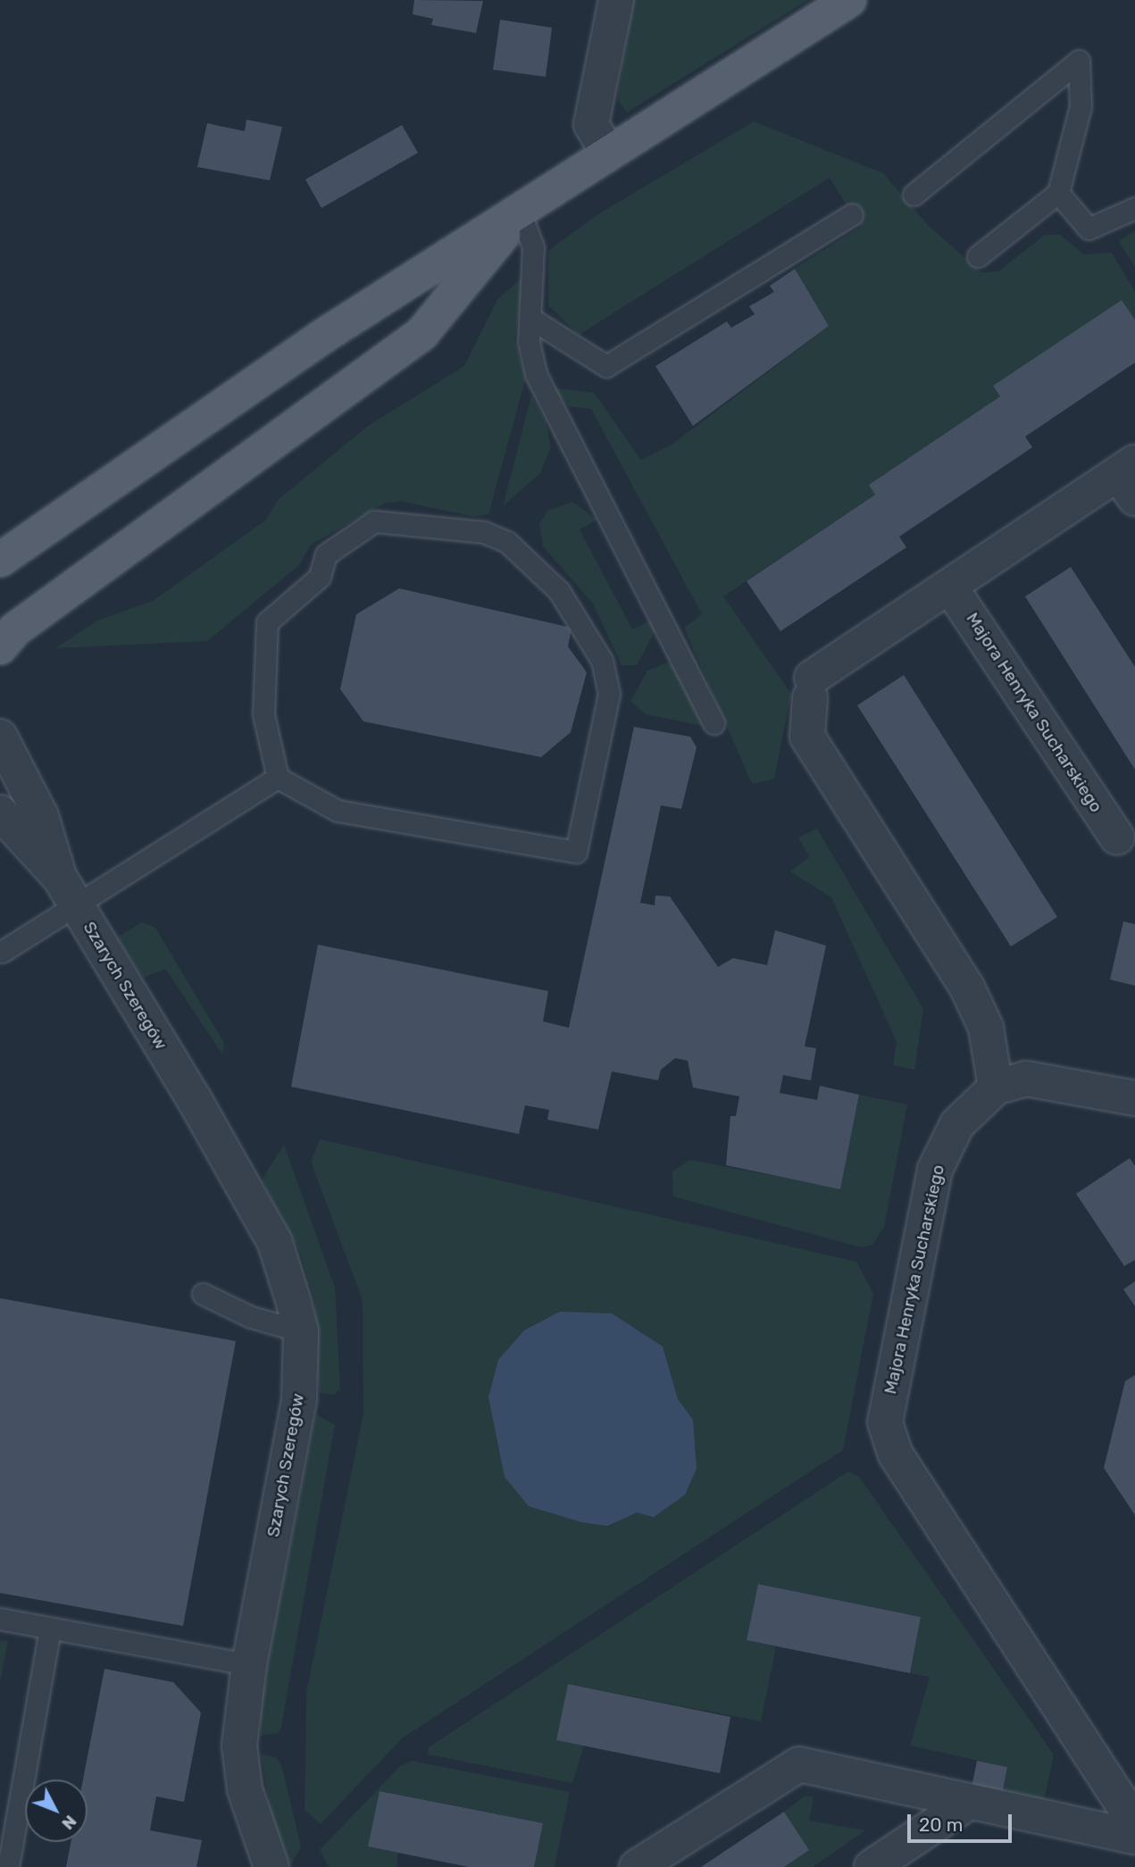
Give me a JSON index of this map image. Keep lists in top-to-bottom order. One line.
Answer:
{"streets":{"street":["Majora Henryka Sucharskiego","Szarych Szeregów"]},"scale_bar":"20 m","north":"bottom right"}
